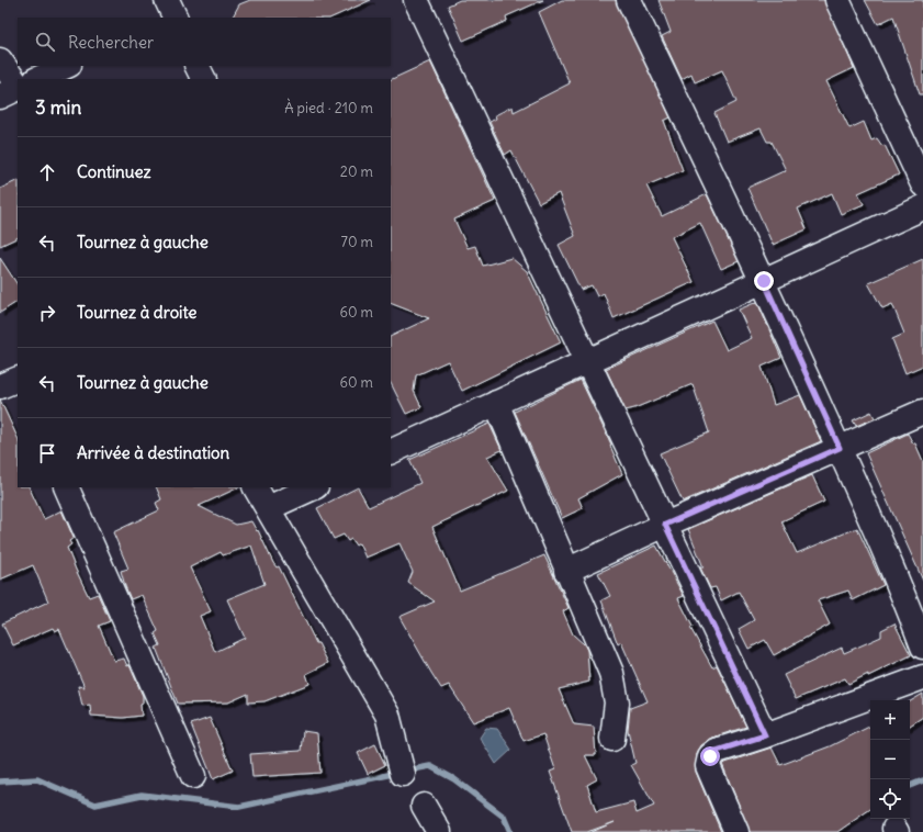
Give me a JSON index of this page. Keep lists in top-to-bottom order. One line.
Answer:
{"page":{"search":"Rechercher","heading":["3 min","À pied · 210 m"],"list":[["Continuez","20 m"],["Tournez à gauche","70 m"],["Tournez à droite","60 m"],["Tournez à gauche","60 m"],"Arrivée à destination"],"map_buttons":["+","−"]}}
